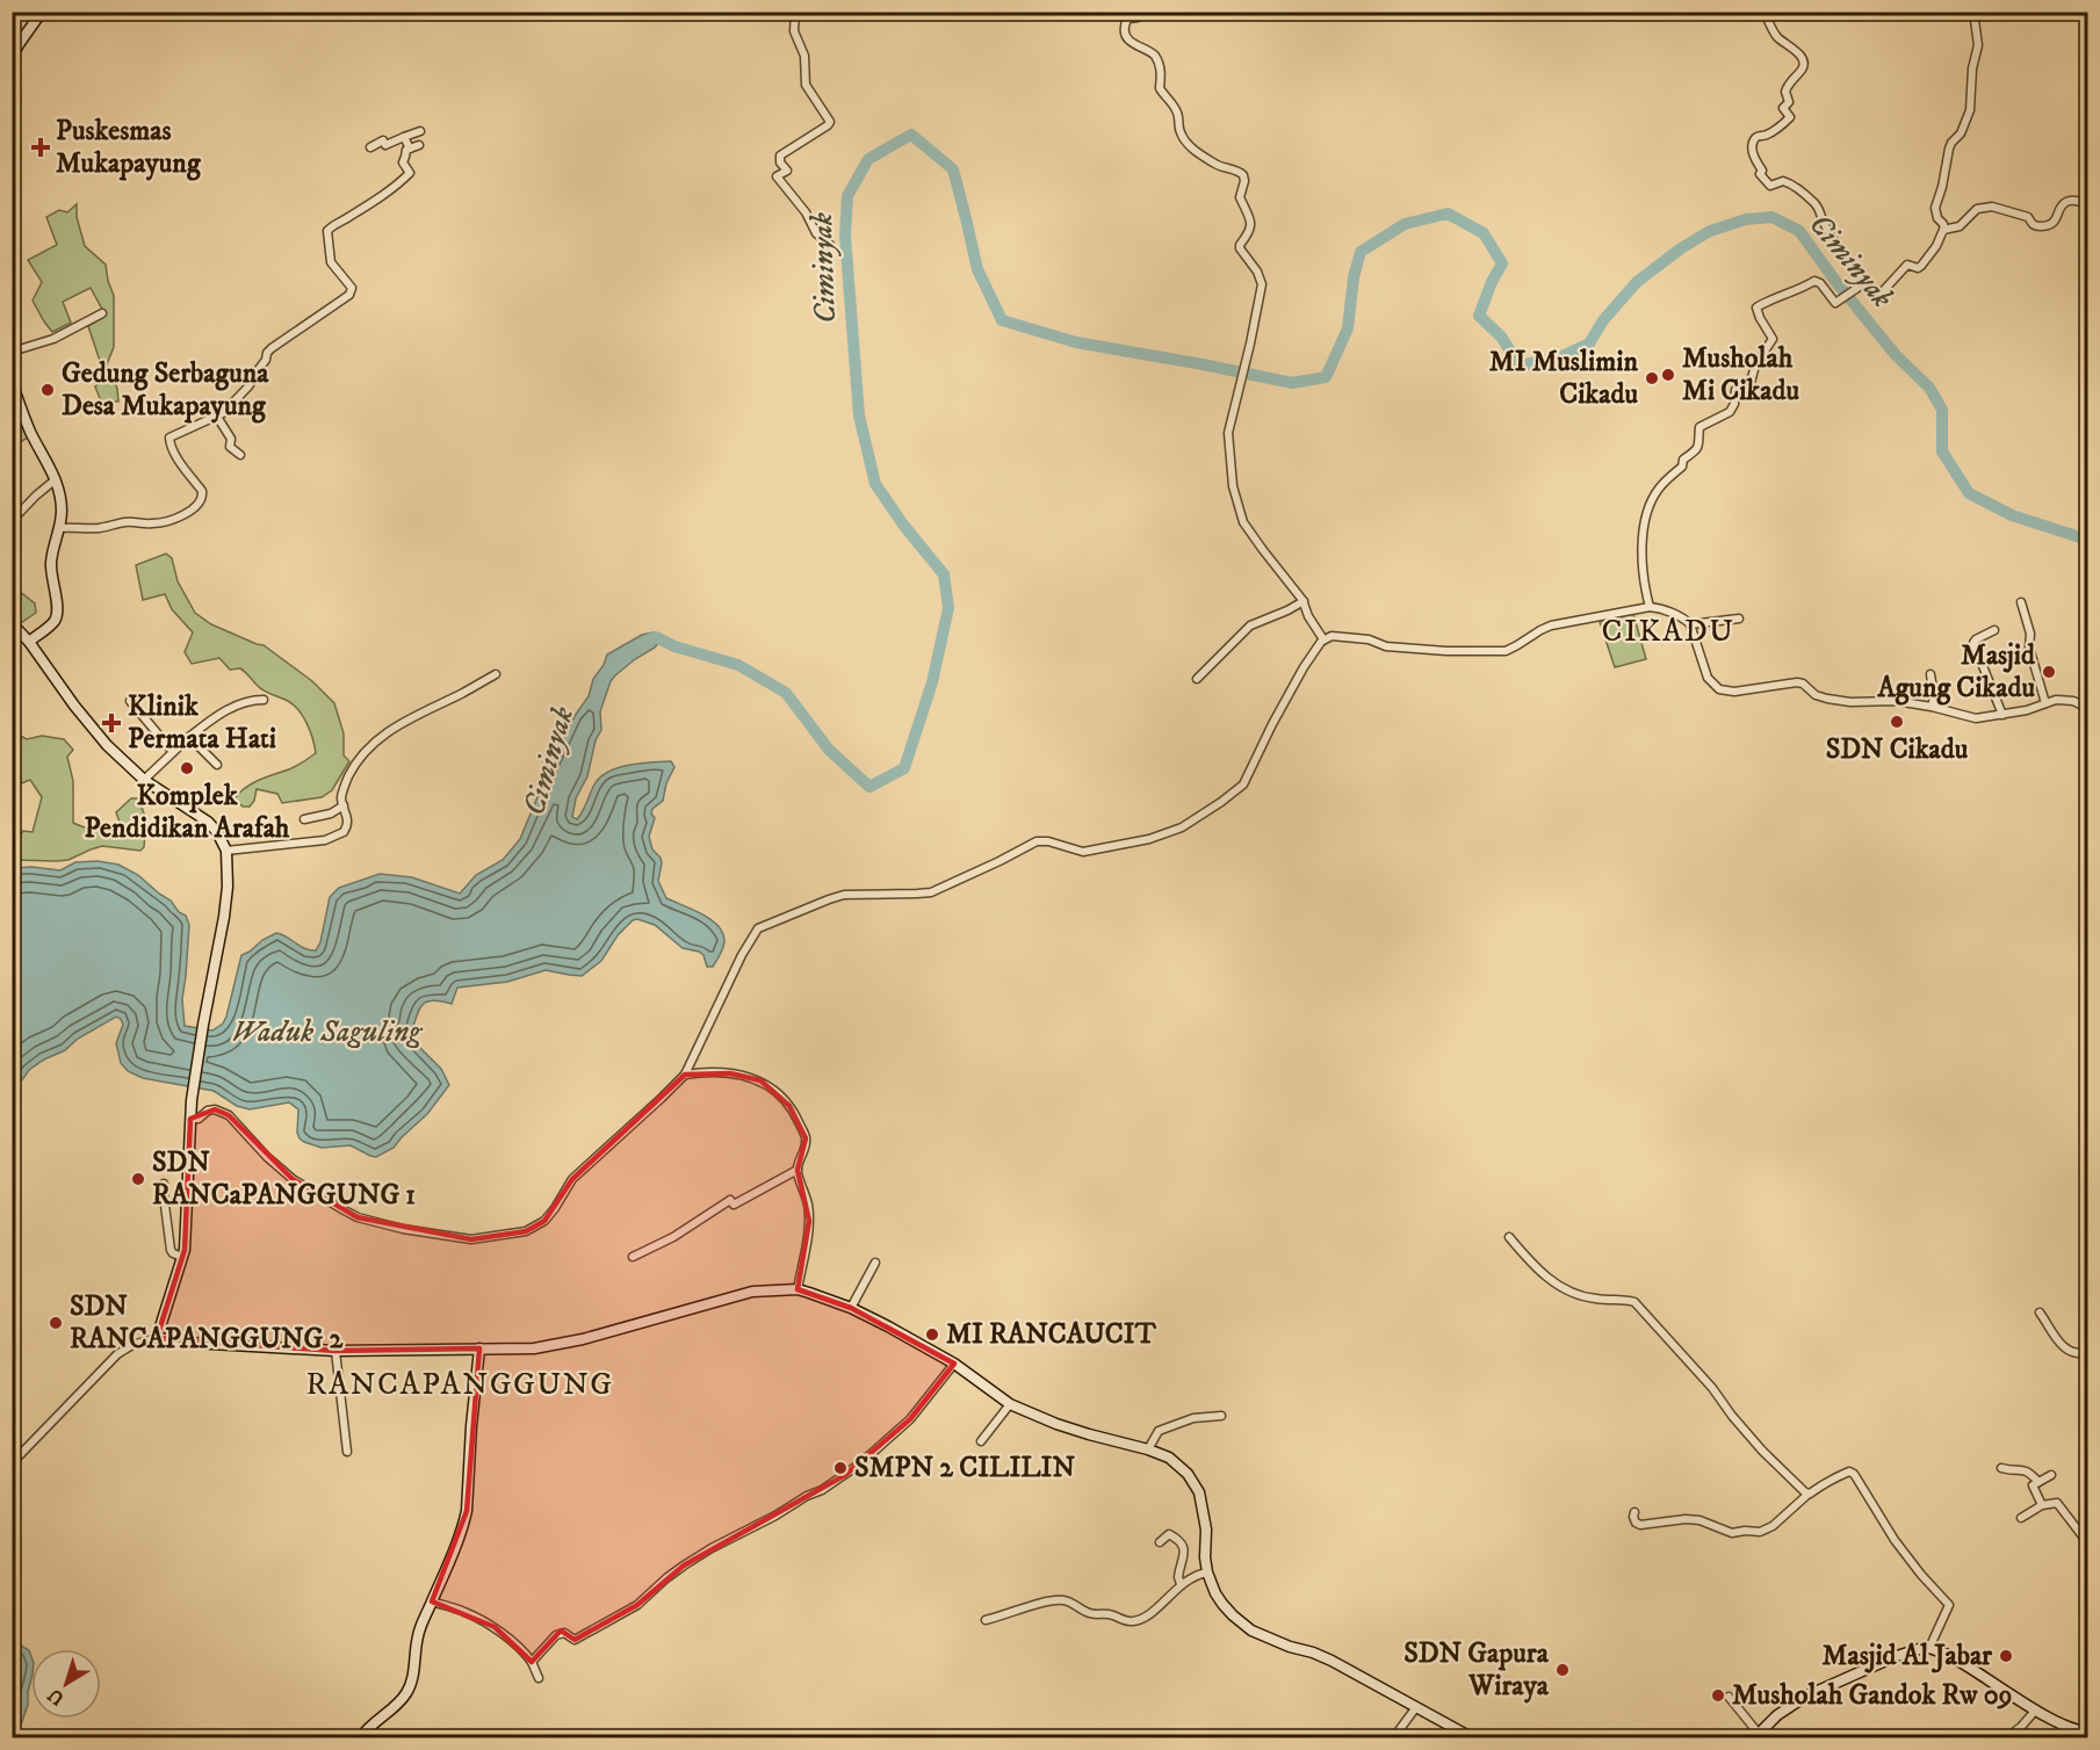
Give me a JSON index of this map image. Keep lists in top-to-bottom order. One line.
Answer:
{"districts":["CIKADU","RANCAPANGGUNG"],"water":["Ciminyak","Waduk Saguling"],"places":{"health":["Puskesmas Mukapayung","Klinik Permata Hati"],"other":["Musholah Mi Cikadu","MI Muslimin Cikadu","Gedung Serbaguna Desa Mukapayung","Masjid Agung Cikadu","SDN Cikadu","Komplek Pendidikan Arafah","SDN RANCaPANGGUNG 1","SDN RANCAPANGGUNG 2","MI RANCAUCIT","SMPN 2 CILILIN","Masjid Al Jabar","SDN Gapura Wiraya","Musholah Gandok Rw 09"]},"north":"bottom left"}
